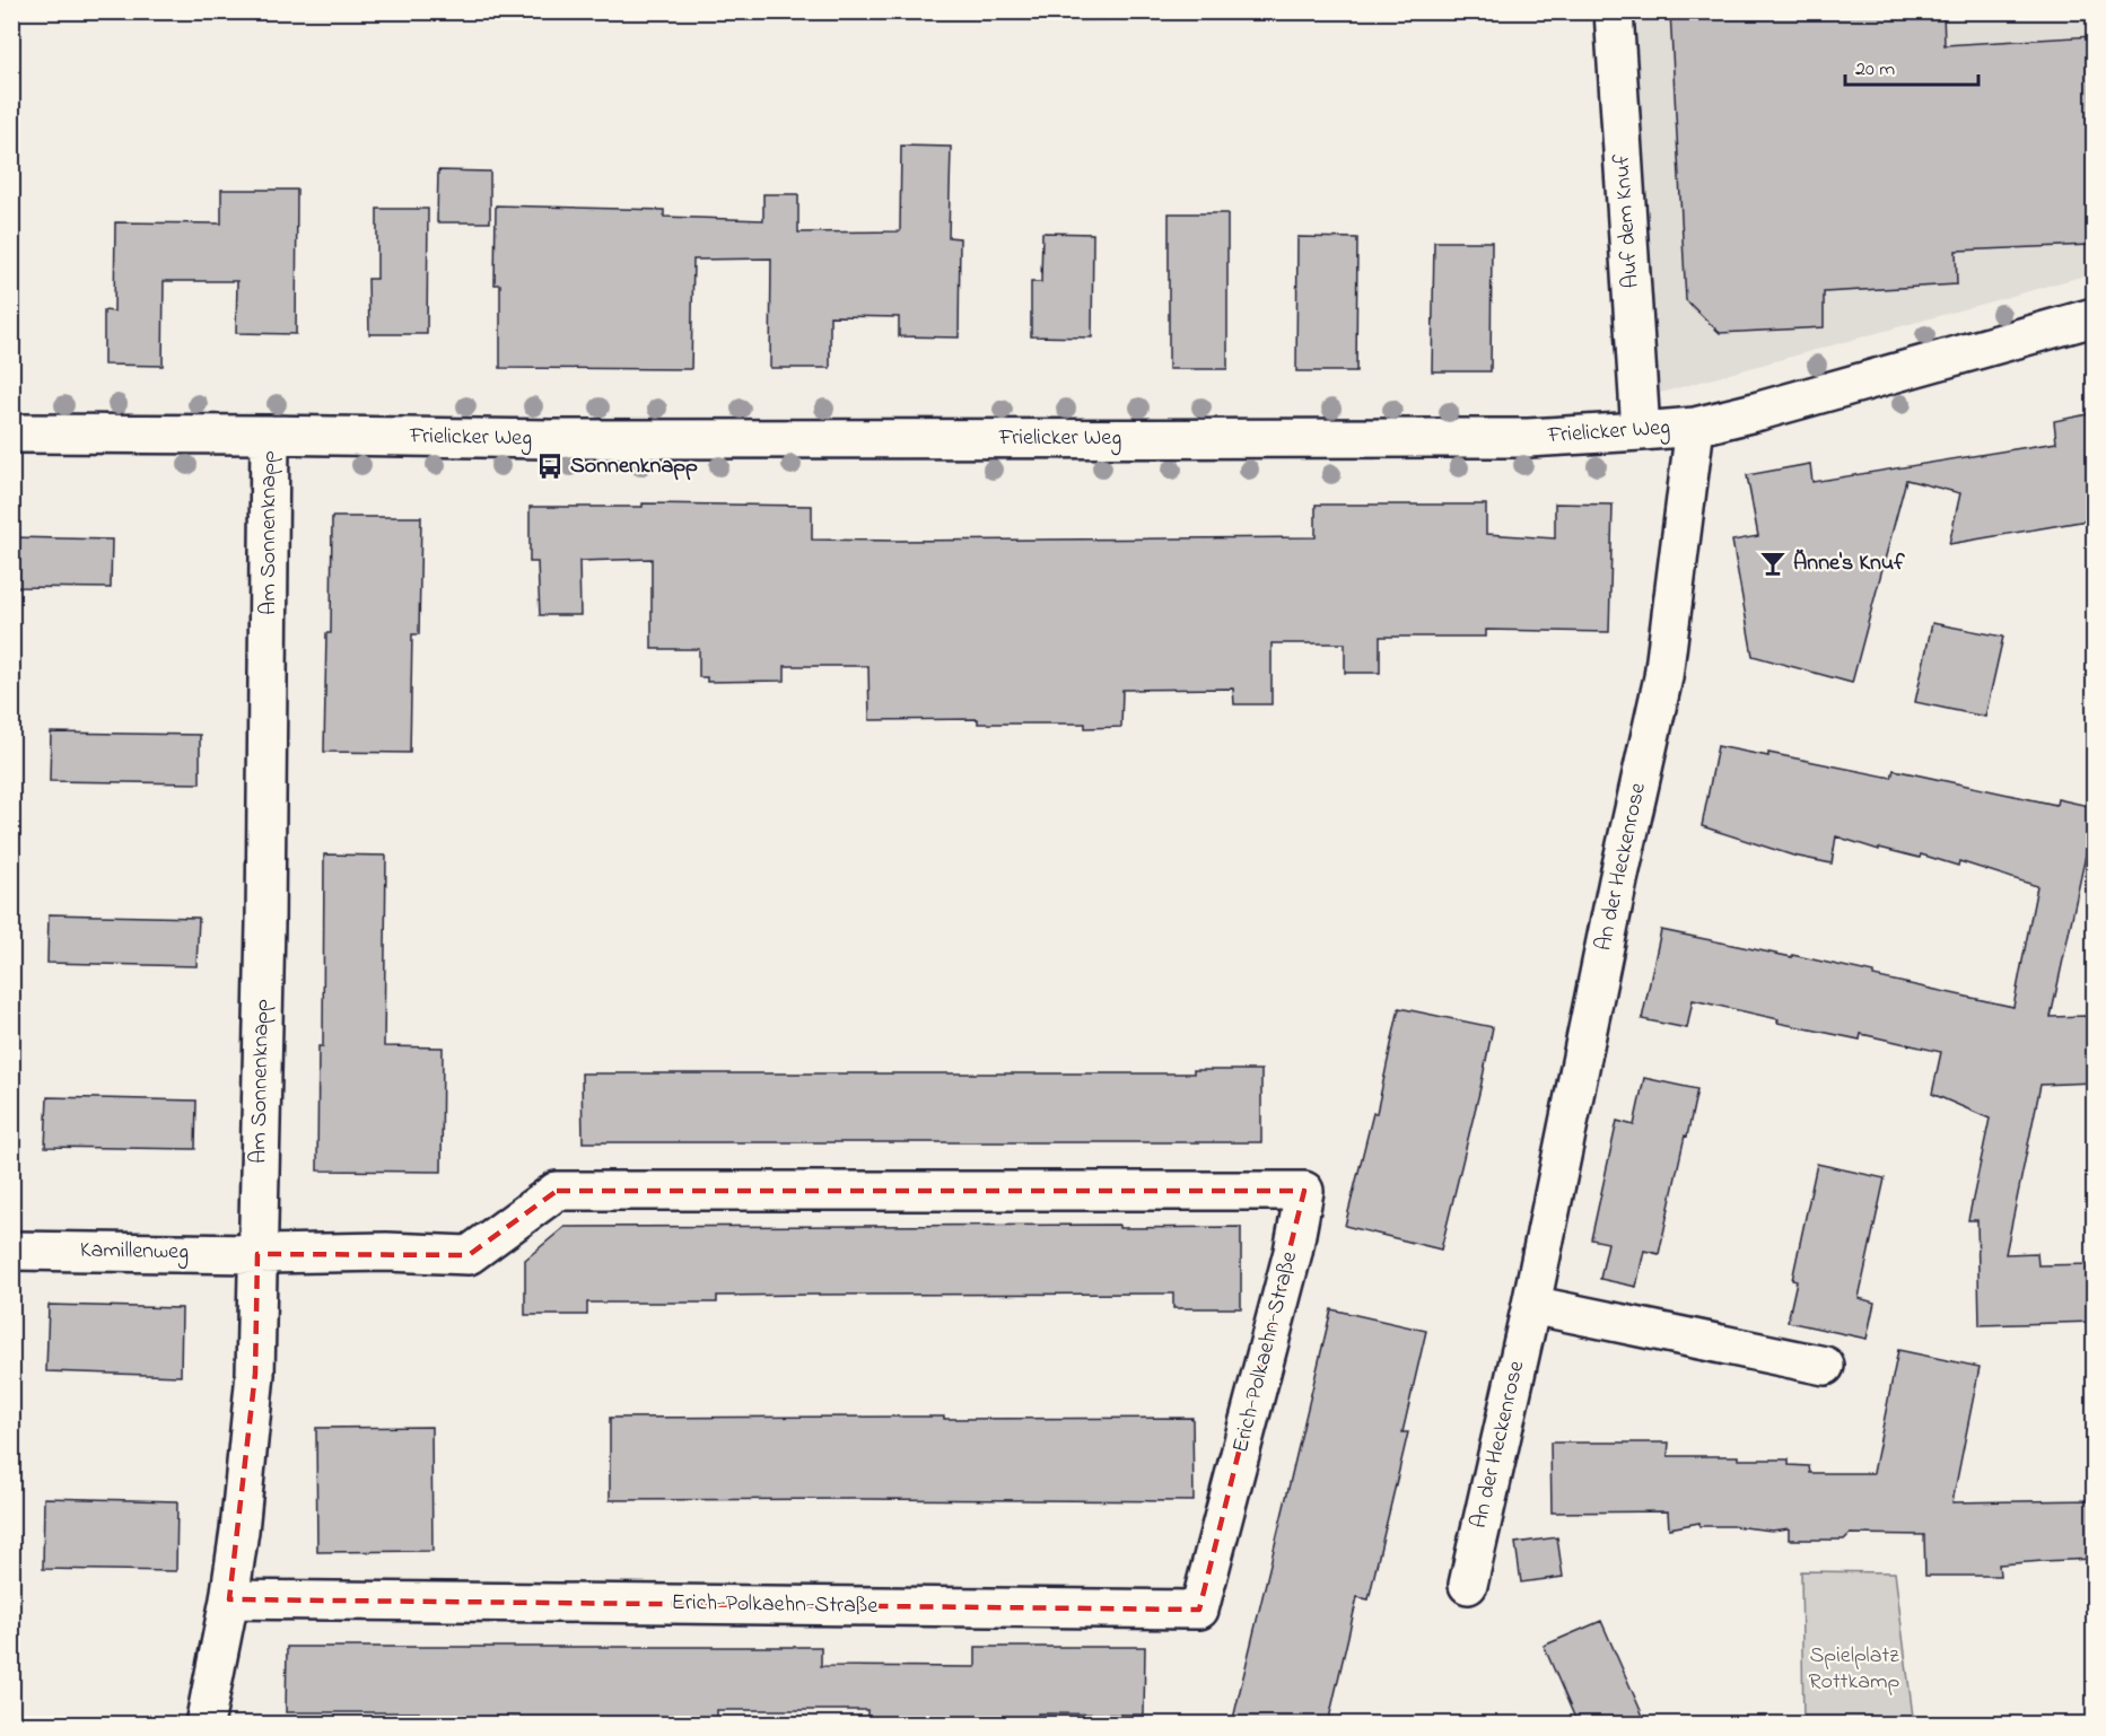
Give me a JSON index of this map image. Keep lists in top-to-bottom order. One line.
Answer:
{"streets":{"street":["Auf dem Knuf","Frielicker Weg","Am Sonnenknapp","An der Heckenrose","Kamillenweg","Erich-Polkaehn-Straße"]},"crossings":[["Auf dem Knuf","Frielicker Weg"],["Frielicker Weg","Am Sonnenknapp"],["Frielicker Weg","An der Heckenrose"],["Am Sonnenknapp","Kamillenweg"],["Am Sonnenknapp","Erich-Polkaehn-Straße"],["Kamillenweg","Erich-Polkaehn-Straße"]],"parks":["Spielplatz Rottkamp"],"places":{"bus stop":["Sonnenknapp"],"bar":["Änne's Knuf"]},"scale_bar":"20 m"}
